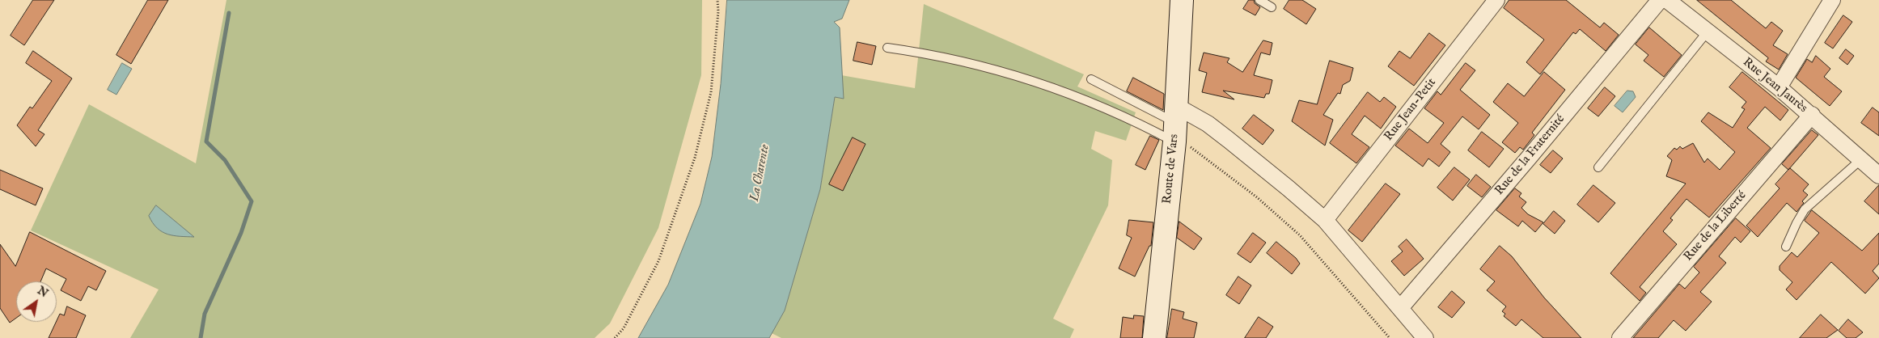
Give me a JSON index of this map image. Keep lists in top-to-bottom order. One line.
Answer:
{"streets":{"main road":["Route de Vars"],"street":["Rue Jean Jaurès","Rue Jean-Petit","Rue de la Fraternité","Rue de la Liberté"]},"crossings":[["Rue Jean Jaurès","Rue de la Liberté"]],"water":["La Charente"],"north":"top right"}
